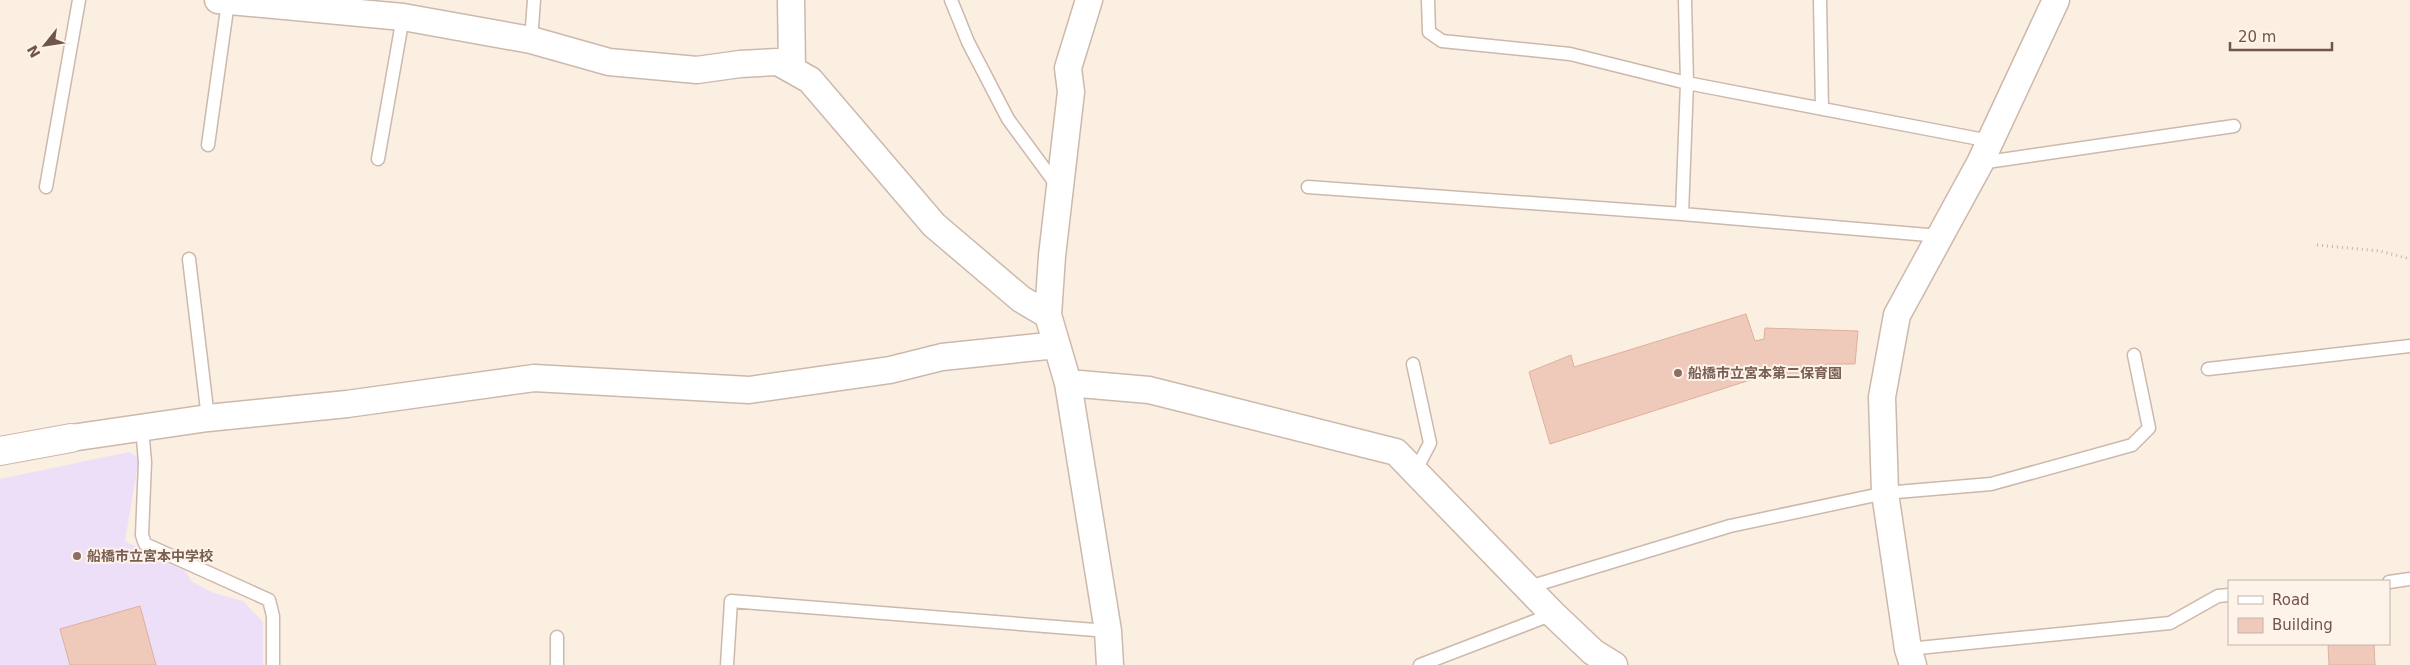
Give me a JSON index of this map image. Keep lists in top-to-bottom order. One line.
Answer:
{"places":["船橋市立宮本第二保育園","船橋市立宮本中学校"],"legend":["Road","Building"],"scale_bar":"20 m","north":"bottom left"}
